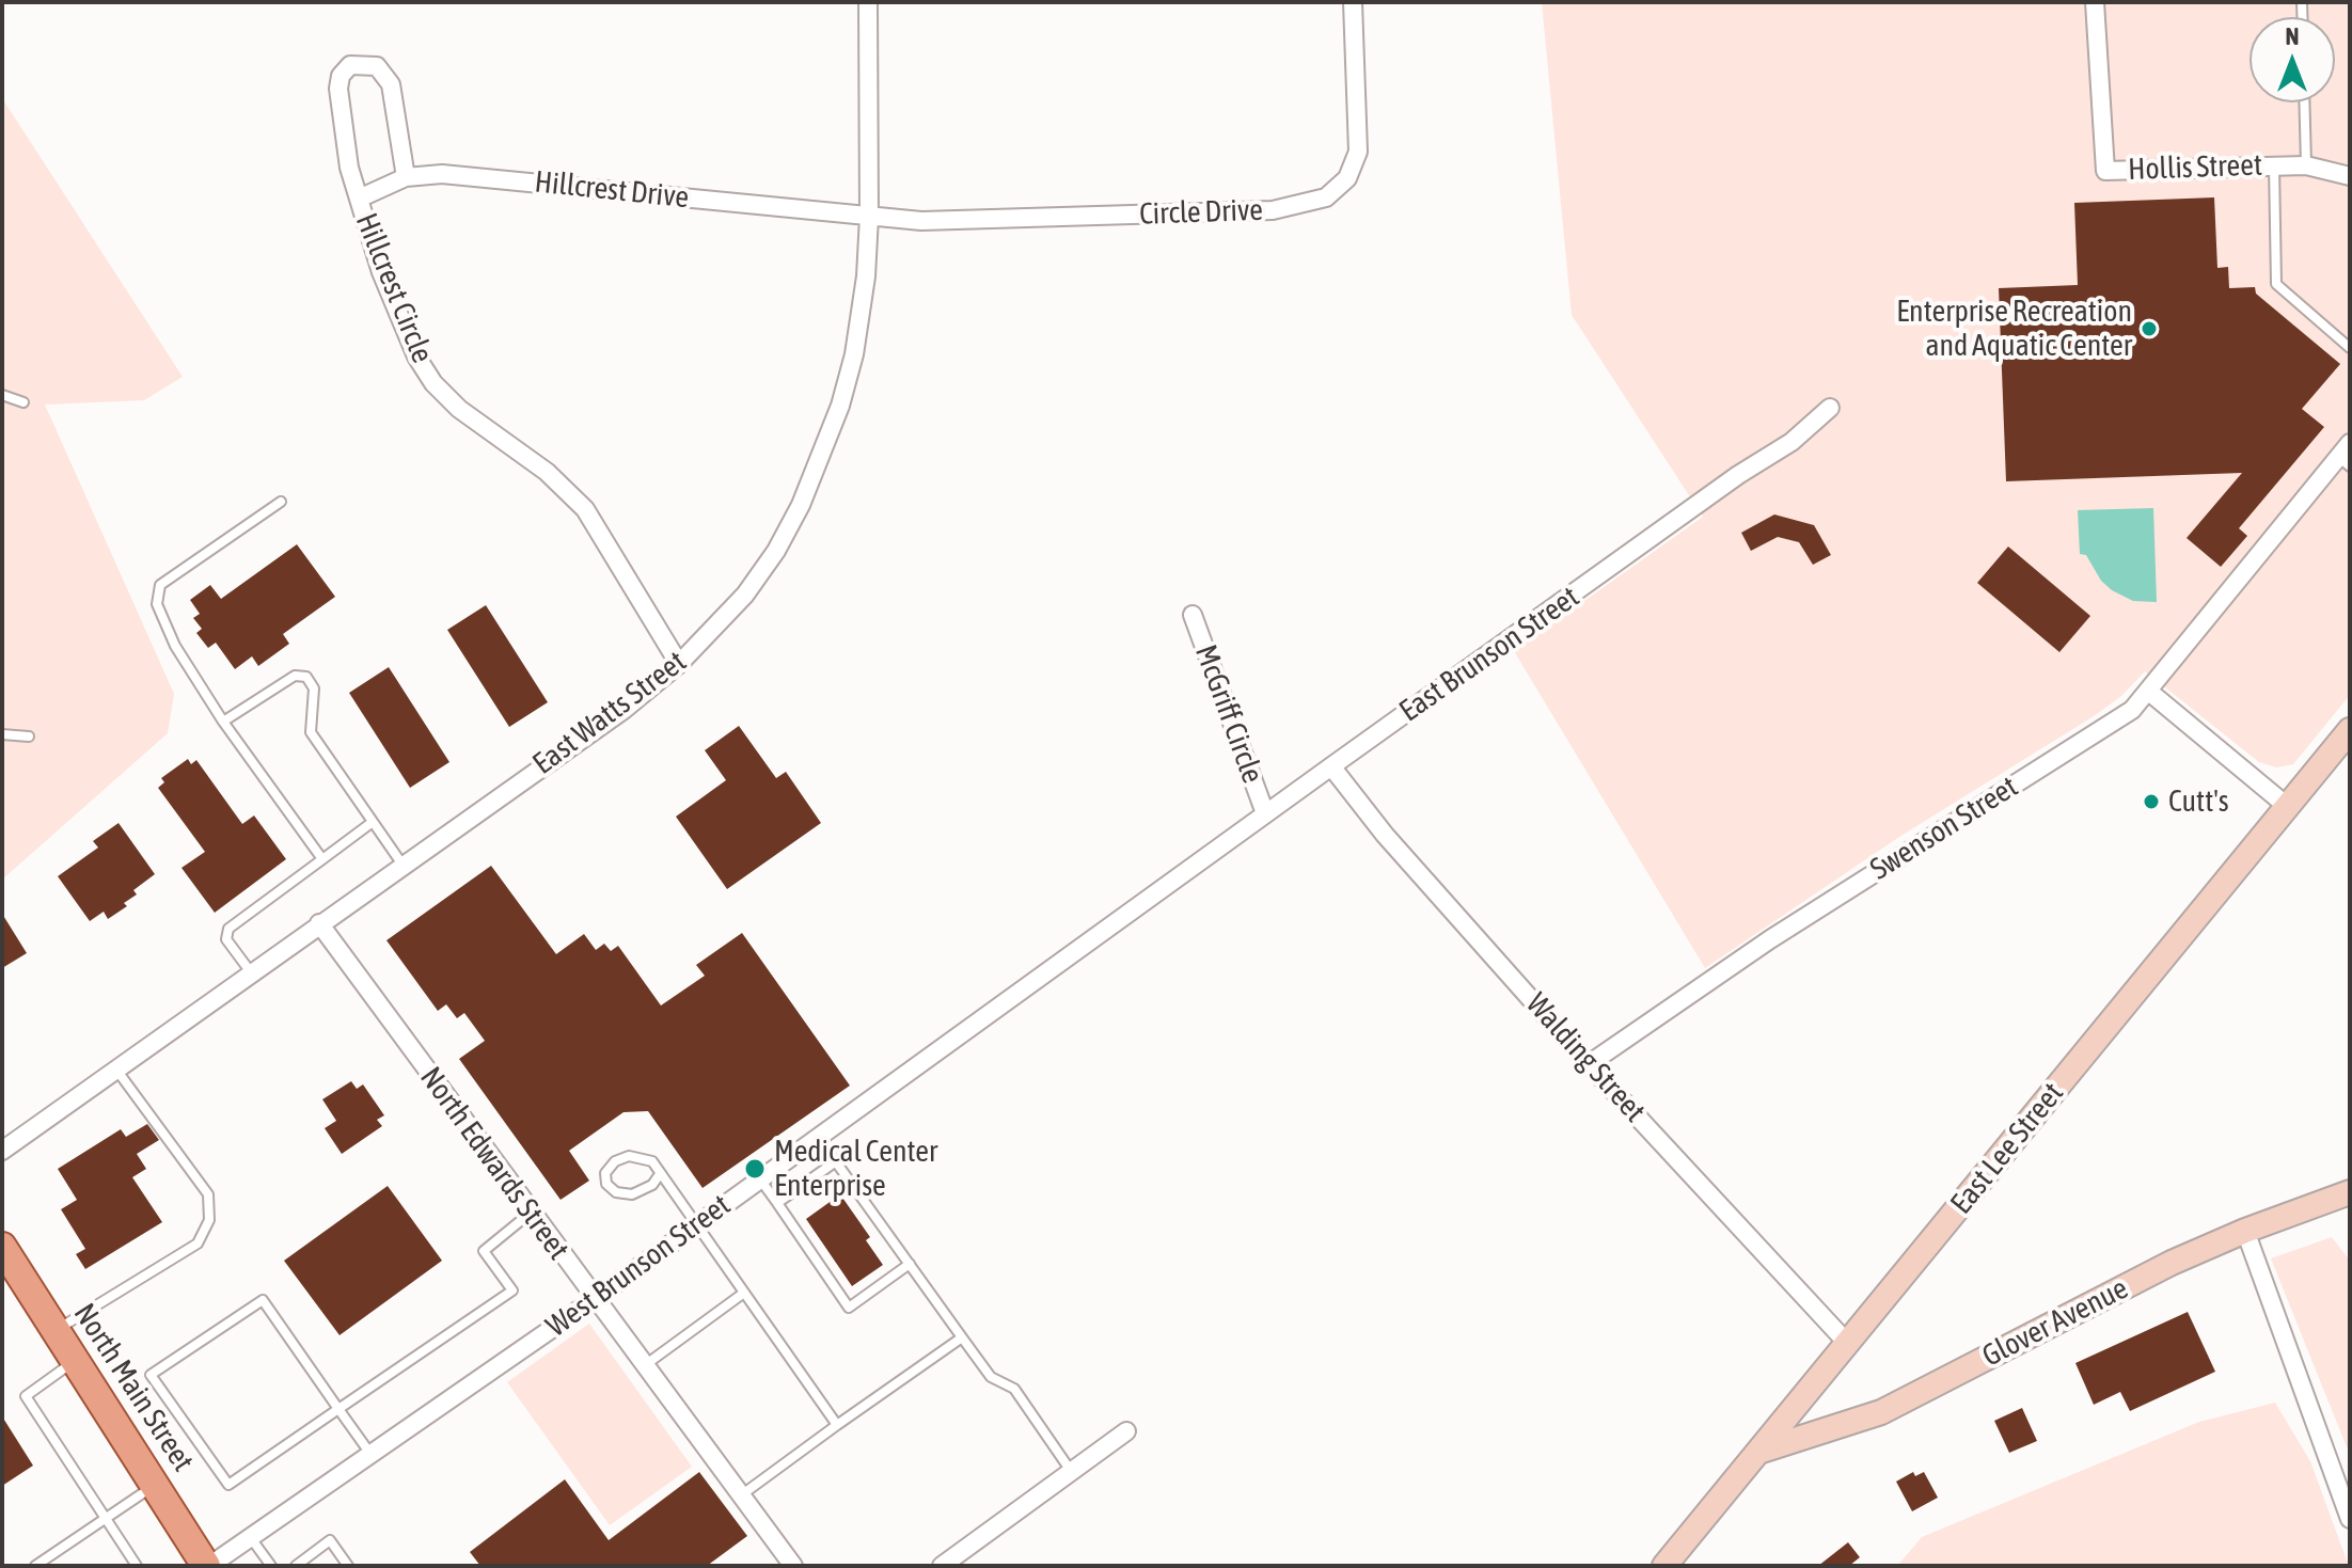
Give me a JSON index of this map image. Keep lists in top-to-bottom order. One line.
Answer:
{"streets":{"main road":["East Lee Street","Glover Avenue","North Main Street"],"street":["Hollis Street","Hillcrest Drive","Circle Drive","Hillcrest Circle","East Brunson Street","East Watts Street","McGriff Circle","Swenson Street","Walding Street","North Edwards Street","West Brunson Street"]},"crossings":[["Hillcrest Drive","Circle Drive"],["Hillcrest Drive","Hillcrest Circle"],["Hillcrest Drive","East Watts Street"],["Circle Drive","East Watts Street"],["Hillcrest Circle","East Watts Street"],["East Brunson Street","McGriff Circle"],["East Brunson Street","Walding Street"],["East Brunson Street","West Brunson Street"],["East Watts Street","North Edwards Street"],["Swenson Street","Walding Street"],["Walding Street","East Lee Street"],["East Lee Street","Glover Avenue"],["North Edwards Street","West Brunson Street"],["West Brunson Street","North Main Street"]],"places":["Enterprise Recreation and Aquatic Center","Cutt's","Medical Center Enterprise"],"north":"top"}
